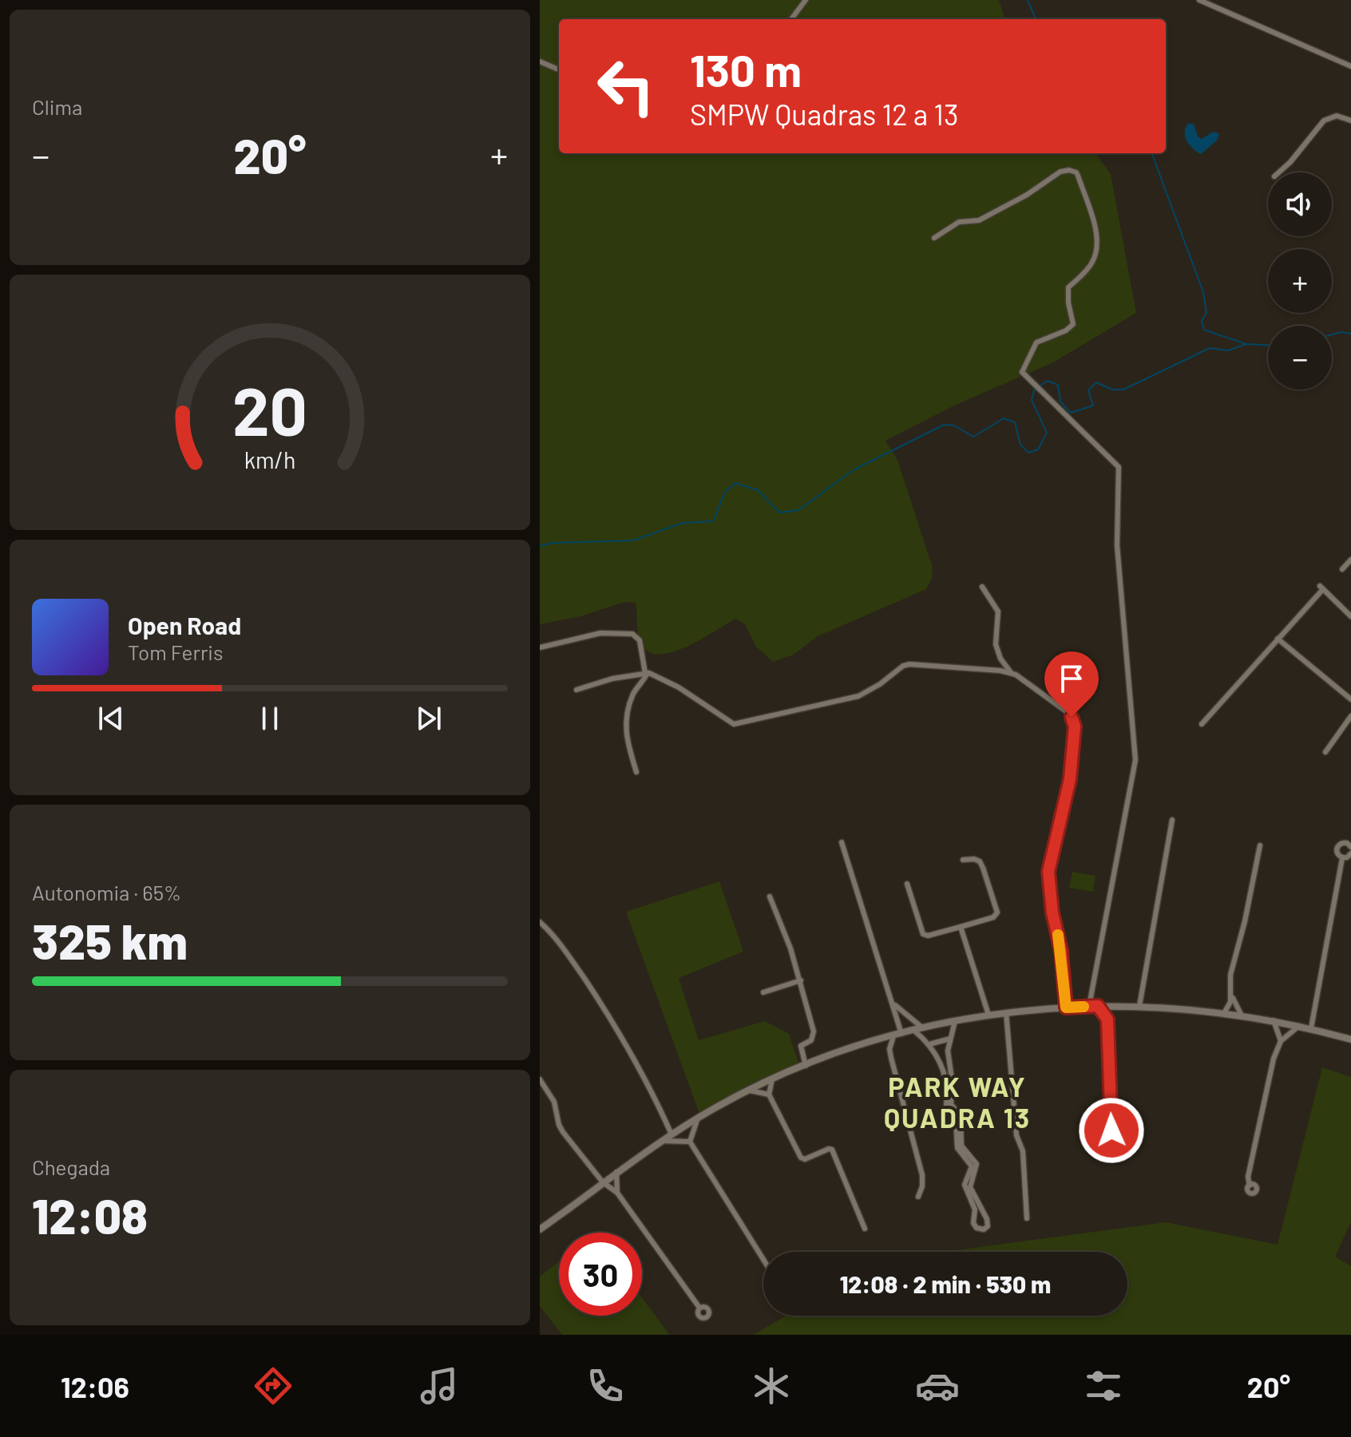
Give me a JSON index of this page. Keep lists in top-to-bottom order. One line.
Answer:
{"districts":["PARK WAY QUADRA 13"],"page":{"tile":["Clima",["Autonomia · 65%","325 km"],["Chegada","12:08"]],"turn":["130 m","SMPW Quadras 12 a 13"],"heat":["−","20°","+"],"map_buttons":["+","−"],"song":["Open Road","Tom Ferris"],"limit":"30","trip":"12:08 · 2 min · 530 m","tabs":["12:06","20°"],"gauge":["20","km/h"]}}
